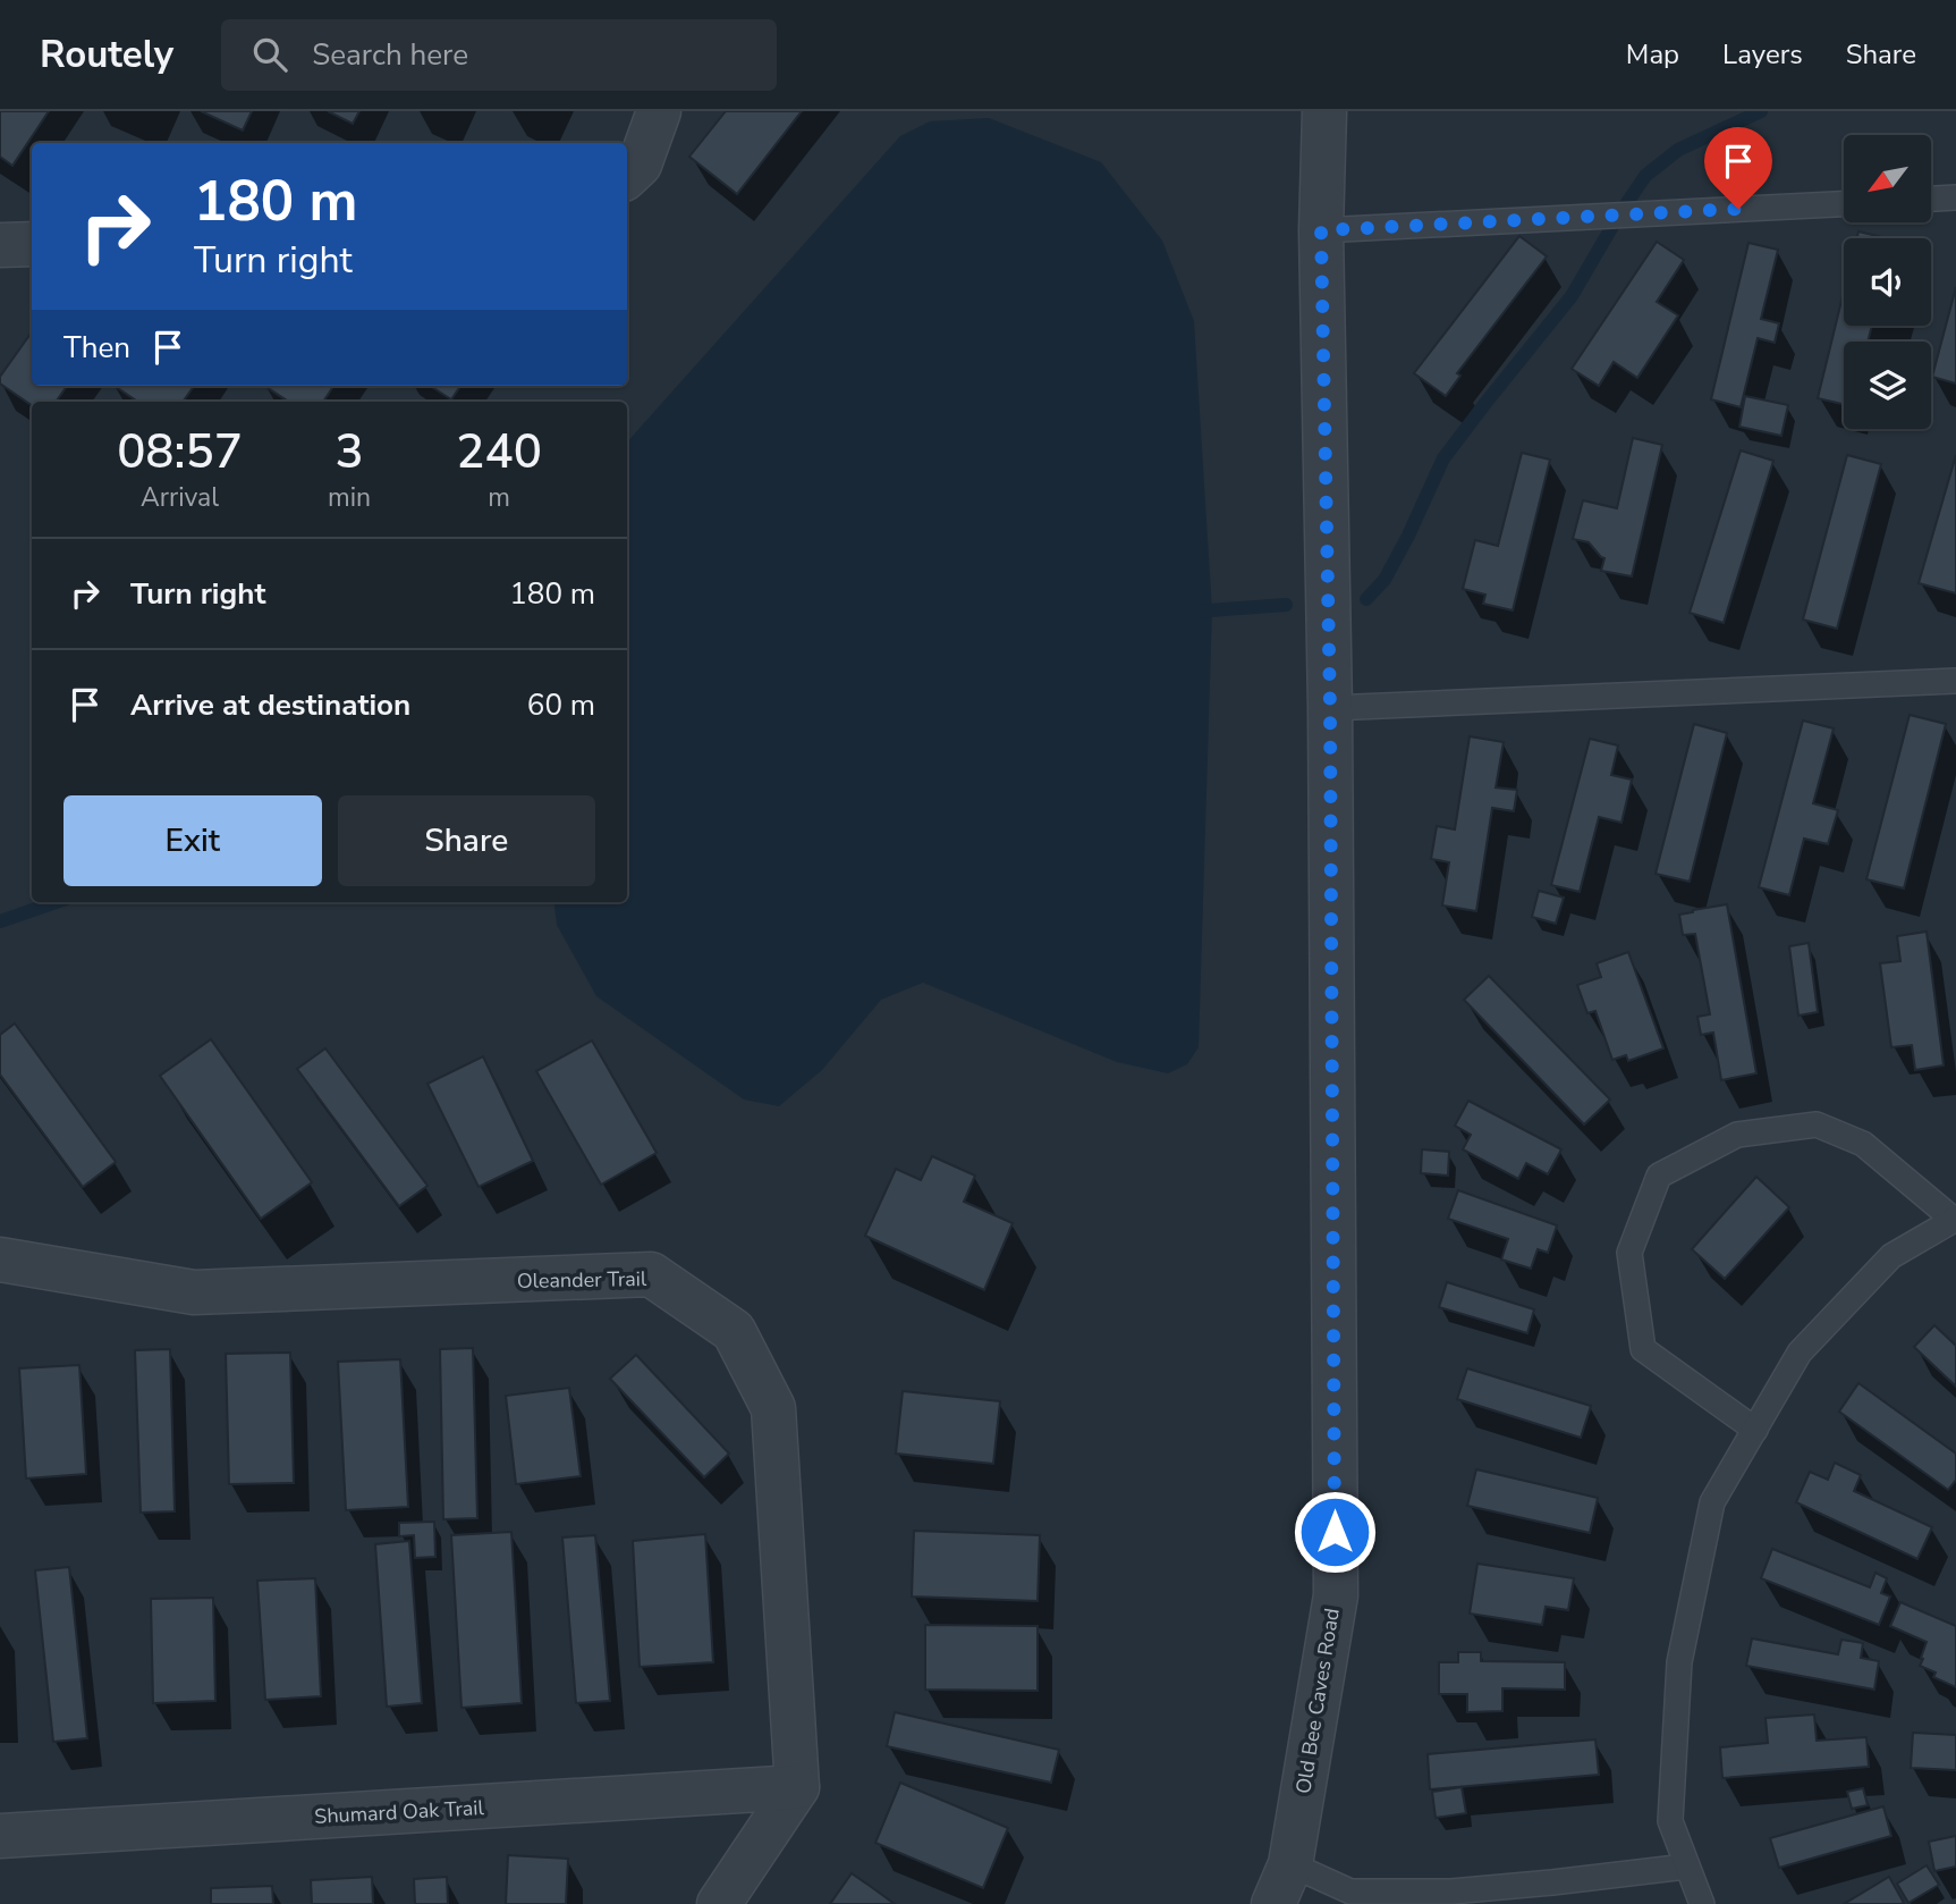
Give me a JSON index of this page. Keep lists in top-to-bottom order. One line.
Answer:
{"streets":{"street":["Oleander Trail","Old Bee Caves Road","Shumard Oak Trail"]},"crossings":[["Oleander Trail","Shumard Oak Trail"]],"north":"bottom left","page":{"header":"Routely","search":"Search here","nav":["Map","Layers","Share"],"turn":["180 m","Turn right"],"then":"Then","eta":["08:57","Arrival","3","min","240","m"],"list":[{"name":"Turn right","value":"180 m"},{"name":"Arrive at destination","value":"60 m"}],"buttons":["Exit","Share"]}}
